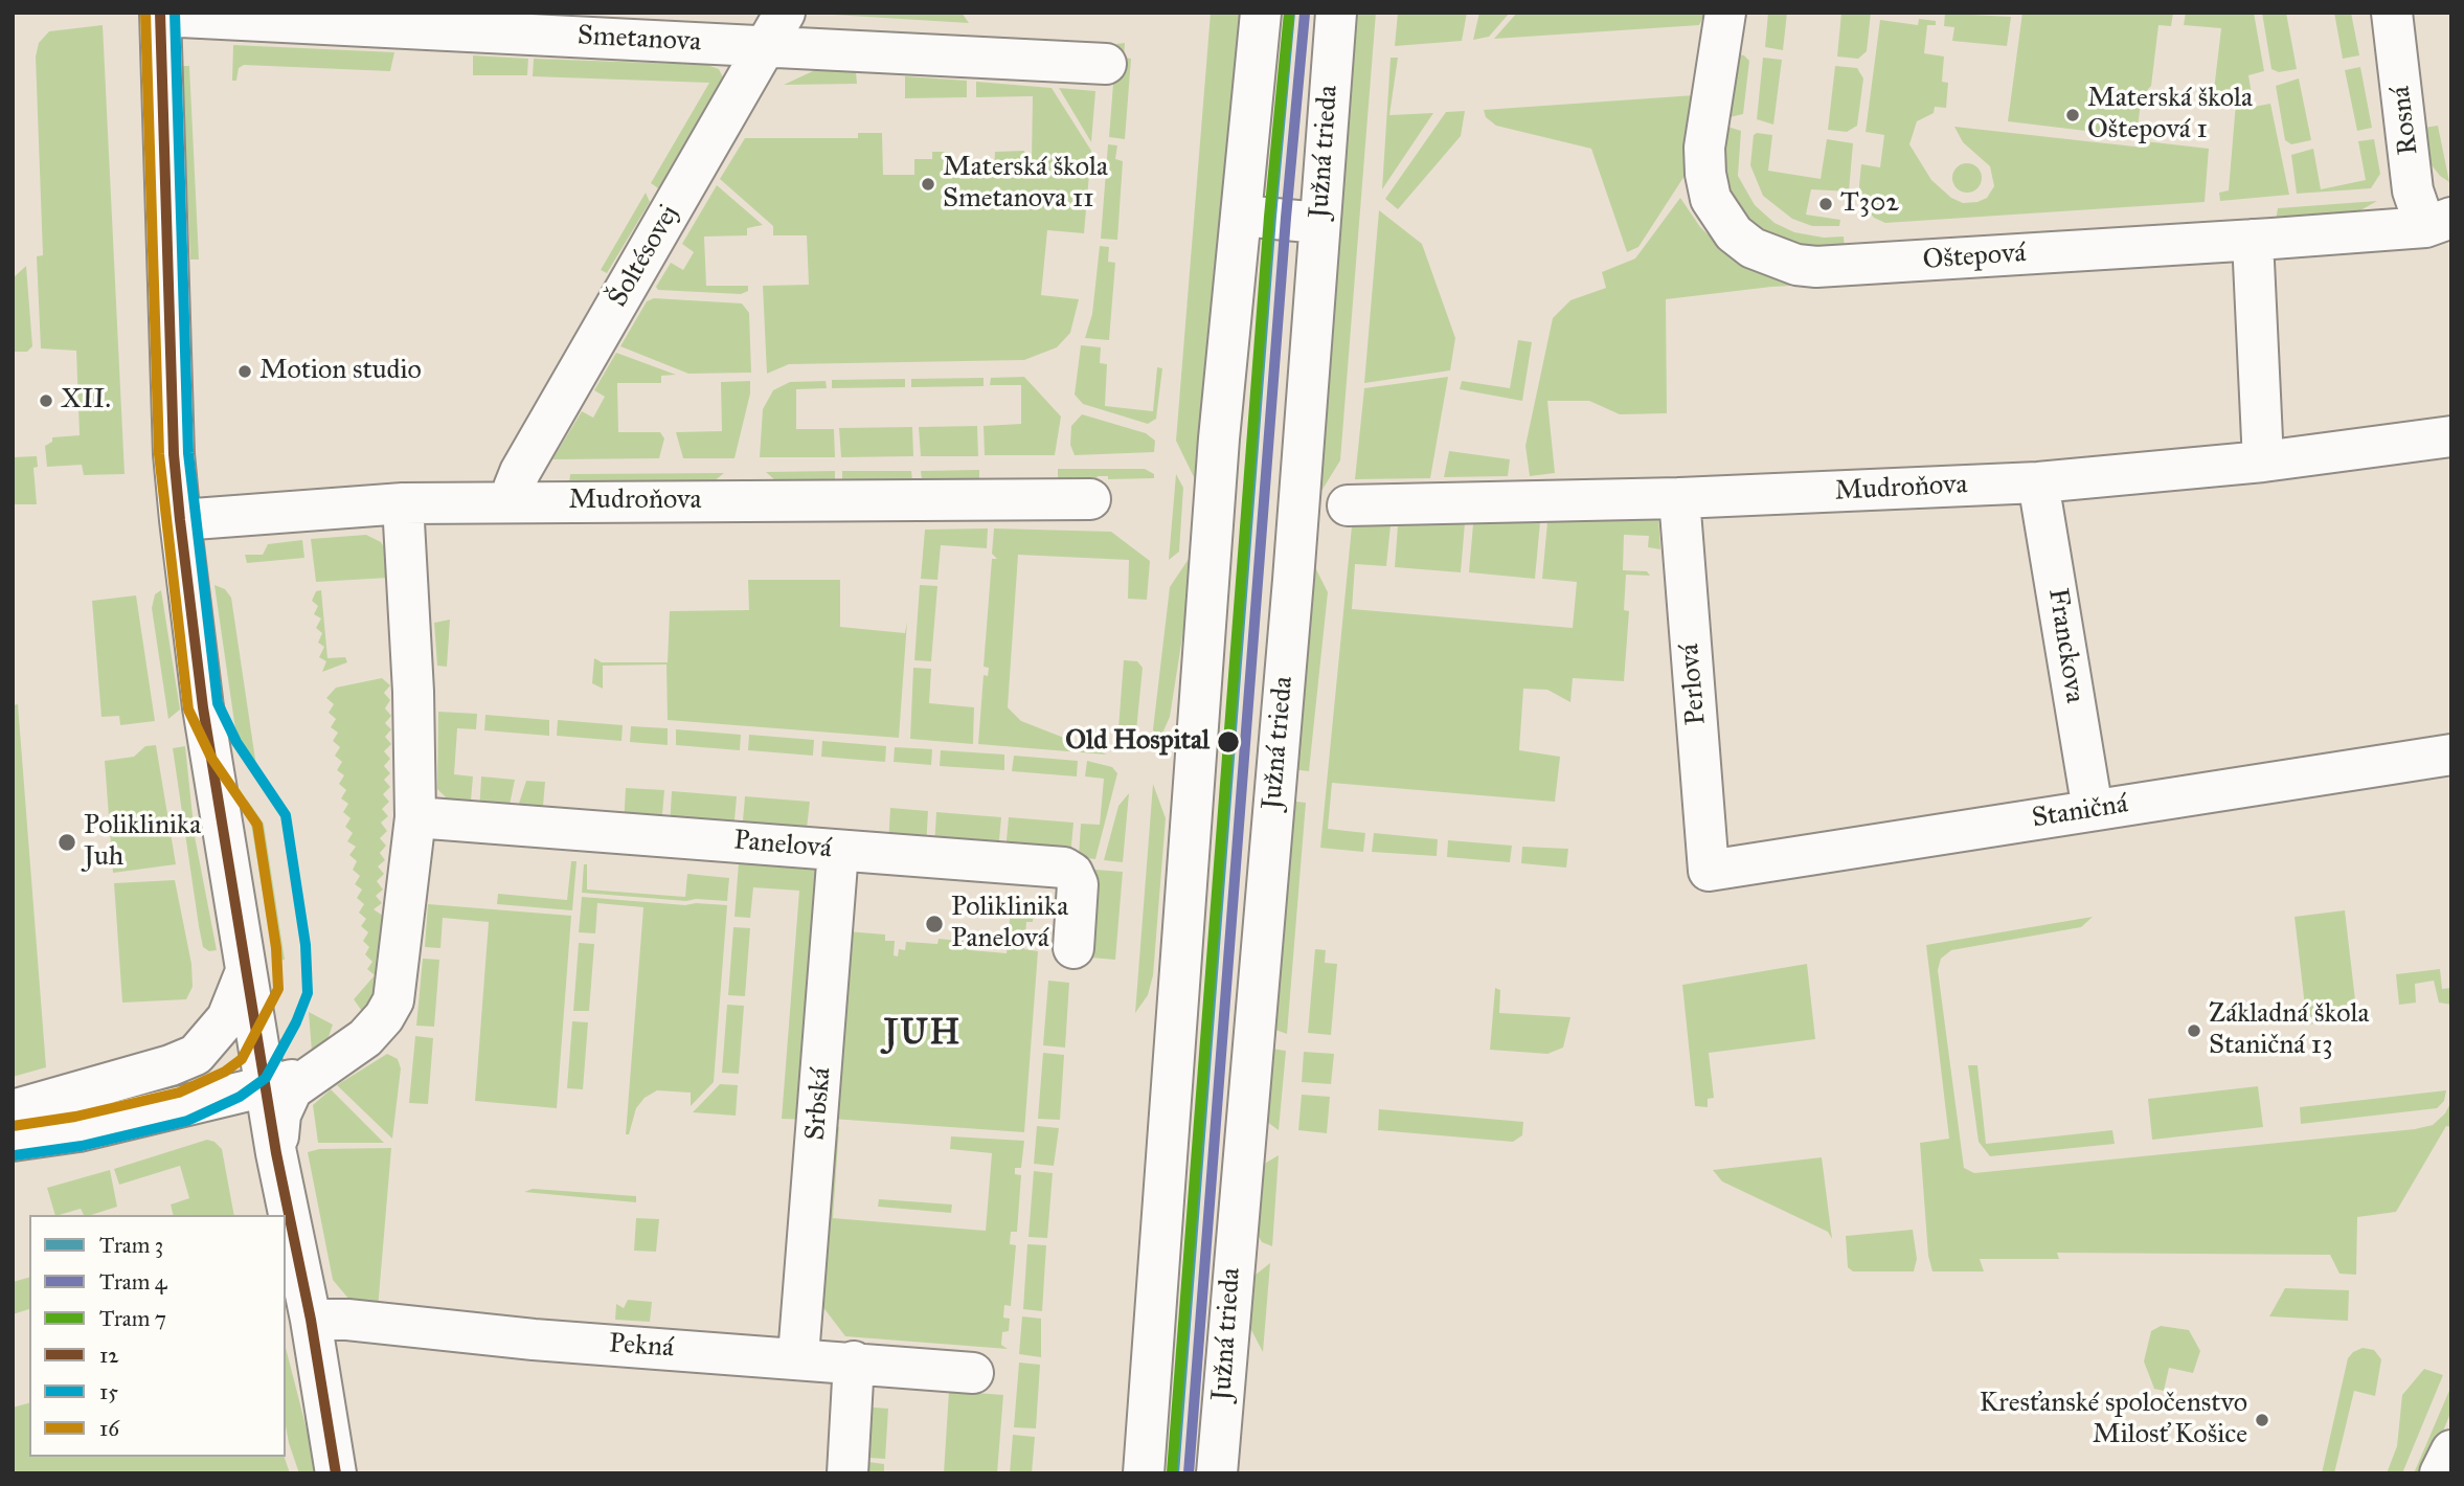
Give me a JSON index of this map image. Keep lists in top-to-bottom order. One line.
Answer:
{"streets":{"street":["Smetanova","Rosná","Južná trieda","Šoltésovej","Oštepová","Mudroňova","Franckova","Perlová","Staničná","Panelová","Srbská","Pekná"]},"crossings":[["Smetanova","Šoltésovej"],["Rosná","Oštepová"],["Šoltésovej","Mudroňova"],["Mudroňova","Franckova"],["Mudroňova","Perlová"],["Franckova","Staničná"],["Perlová","Staničná"],["Panelová","Srbská"],["Srbská","Pekná"]],"districts":["JUH"],"places":["Materská škola Oštepová 1","Materská škola Smetanova 11","T302","Motion studio","XII.","Old Hospital","Poliklinika Juh","Poliklinika Panelová","Základná škola Staničná 13","Kresťanské spoločenstvo Milosť Košice"],"lines":["tram line 3","tram line 7","transit line 12","transit line 15","transit line 16","tram line 4"],"legend":["Tram 3","Tram 4","Tram 7","12","15","16"]}
